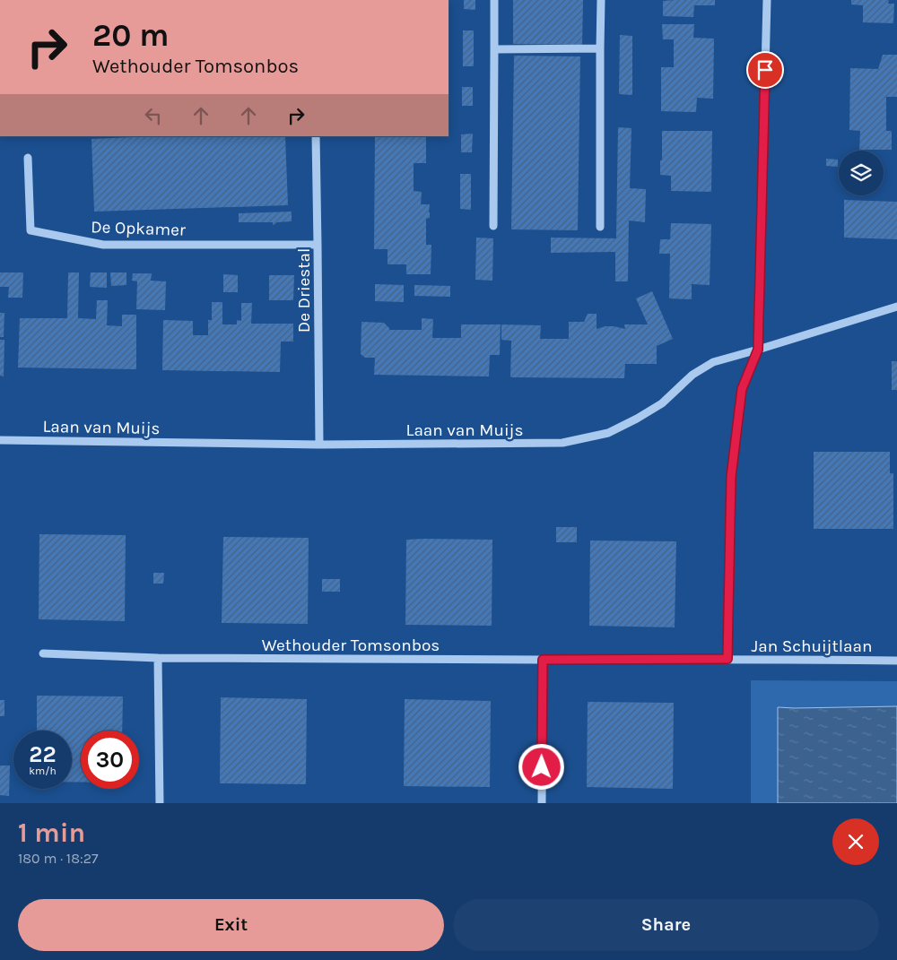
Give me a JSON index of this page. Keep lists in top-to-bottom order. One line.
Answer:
{"streets":{"street":["De Opkamer","De Driestal","Laan van Muijs","Wethouder Tomsonbos","Jan Schuijtlaan"]},"crossings":[["De Opkamer","De Driestal"],["De Driestal","Laan van Muijs"],["Wethouder Tomsonbos","Jan Schuijtlaan"]],"page":{"turn":["20 m","Wethouder Tomsonbos"],"speed":"22 km/h","limit":"30","heading":["1 min","180 m · 18:27"],"buttons":["Exit","Share"]}}
